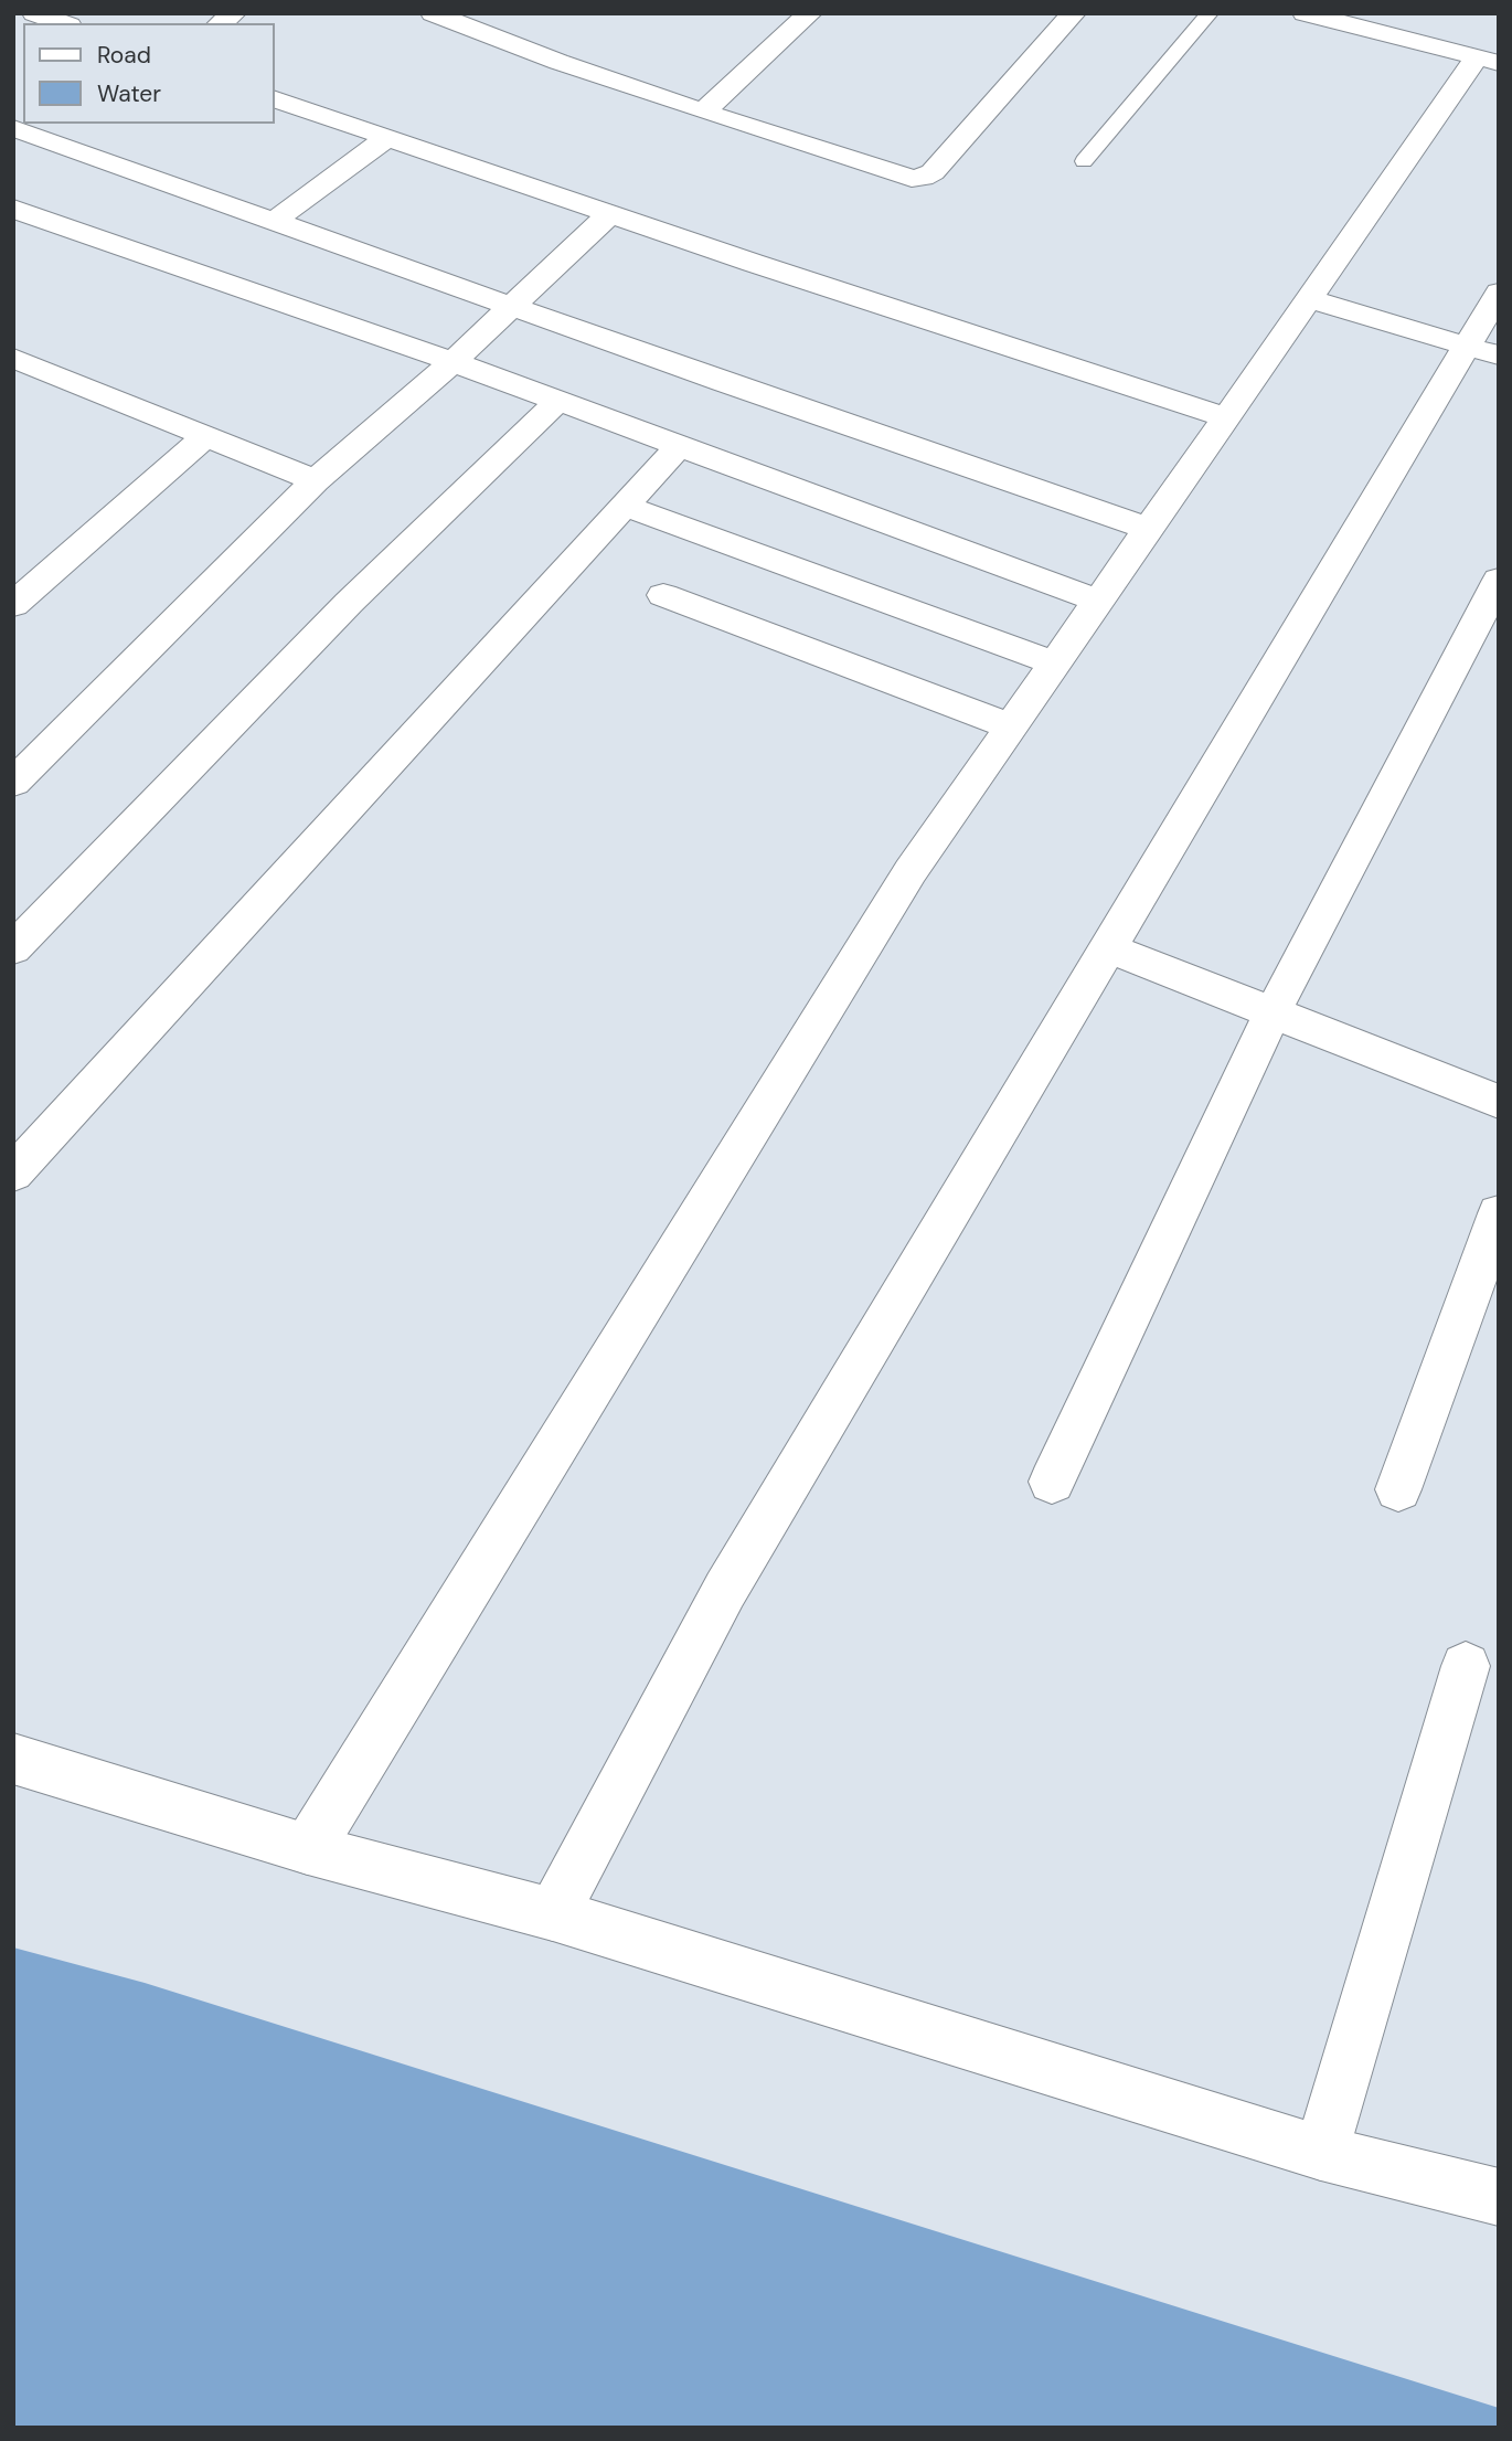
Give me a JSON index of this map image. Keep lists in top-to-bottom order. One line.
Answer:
{"legend":["Road","Water"]}
